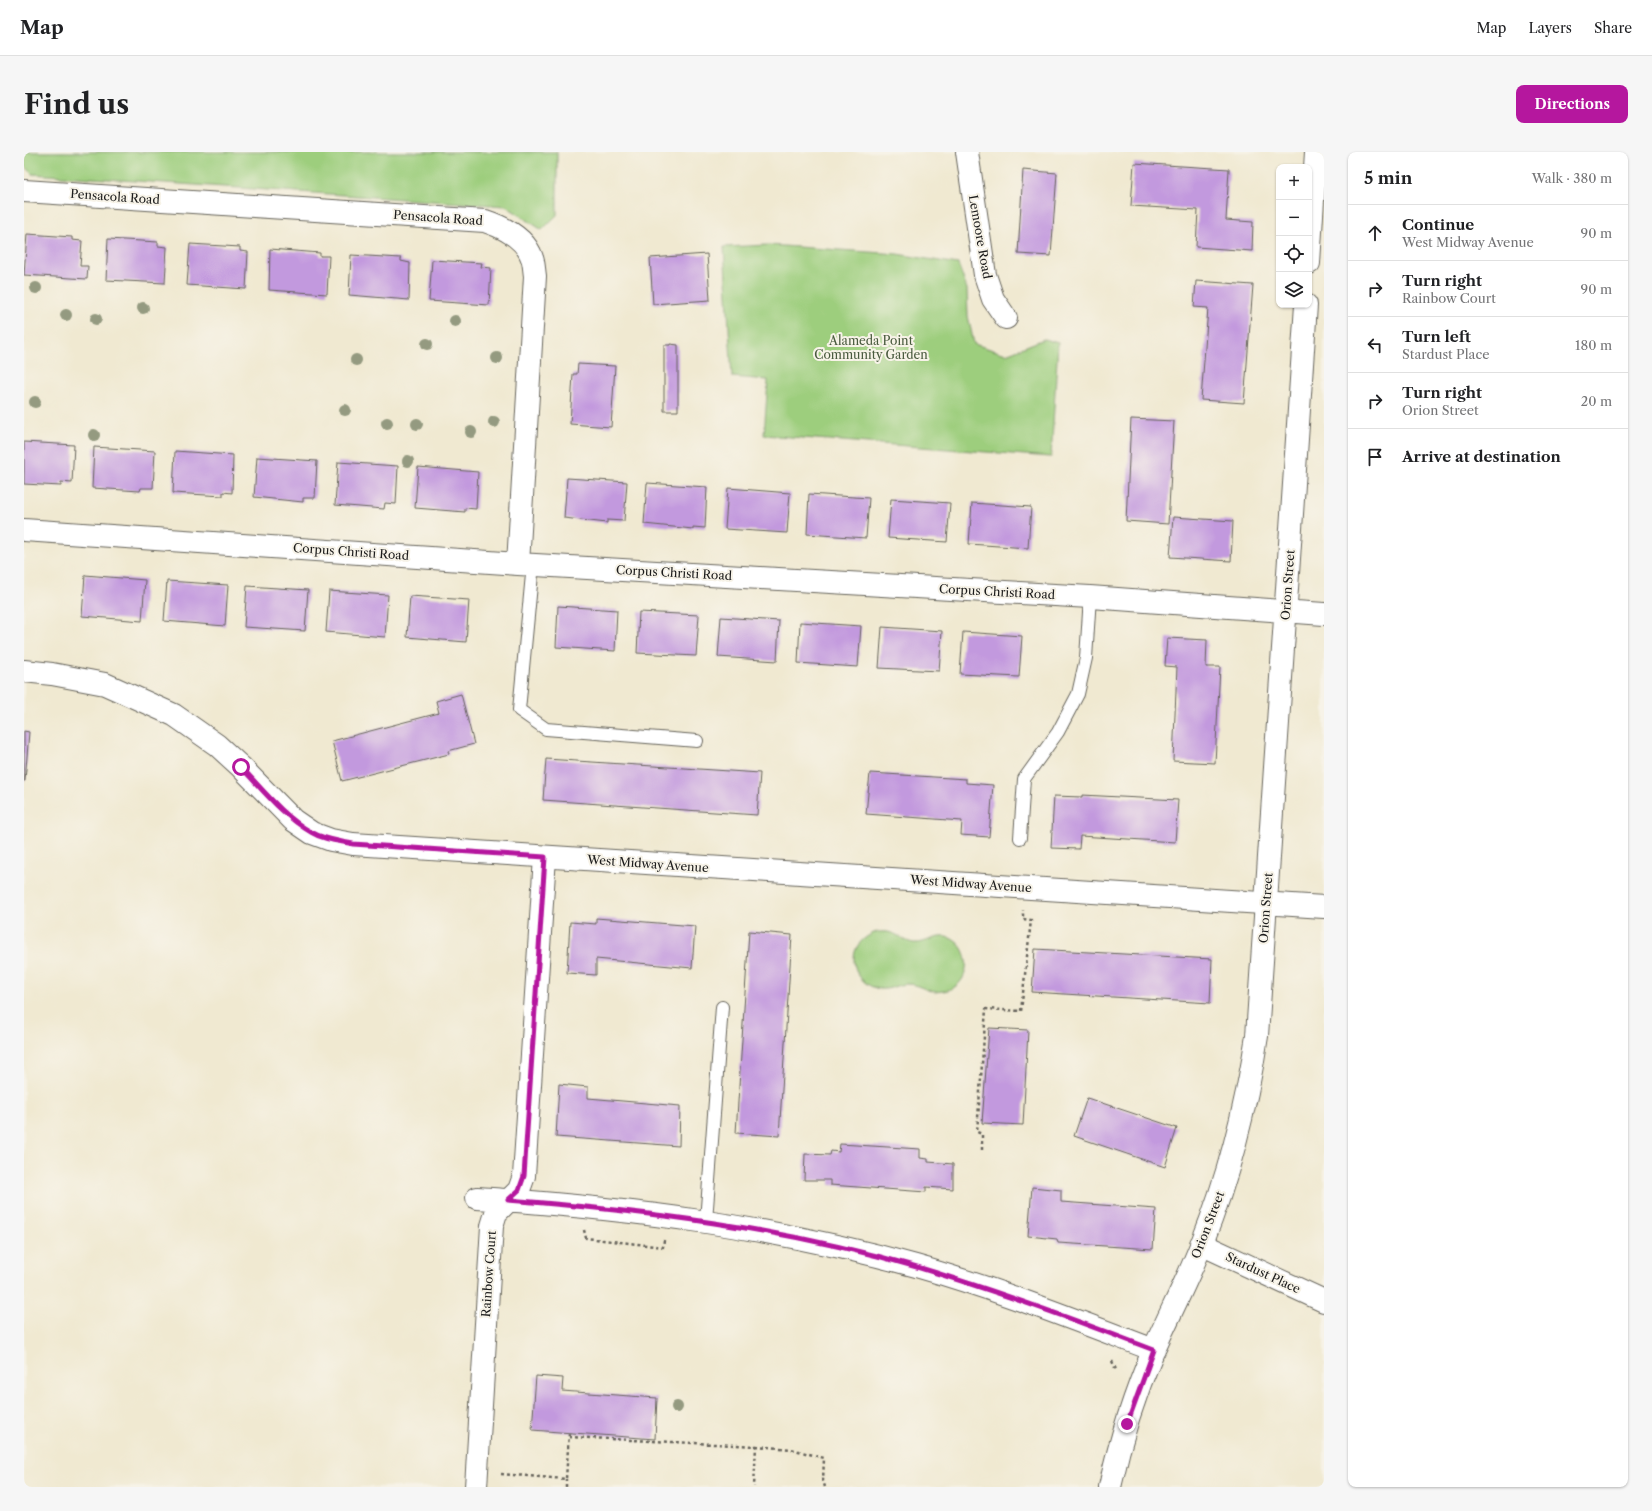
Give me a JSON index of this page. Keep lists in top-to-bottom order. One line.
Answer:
{"streets":{"street":["Pensacola Road","Lemoore Road","Corpus Christi Road","Orion Street","West Midway Avenue","Stardust Place","Rainbow Court"]},"crossings":[["Pensacola Road","Corpus Christi Road"],["Corpus Christi Road","Orion Street"],["Orion Street","West Midway Avenue"],["Orion Street","Stardust Place"],["West Midway Avenue","Rainbow Court"]],"parks":["Alameda Point Community Garden"],"page":{"header":"Map","nav":["Map","Layers","Share"],"buttons":"Directions","title":"Find us","heading":["5 min","Walk · 380 m"],"map_buttons":["+","−"],"list":[["Continue","West Midway Avenue","90 m"],["Turn right","Rainbow Court","90 m"],["Turn left","Stardust Place","180 m"],["Turn right","Orion Street","20 m"],"Arrive at destination"]}}
